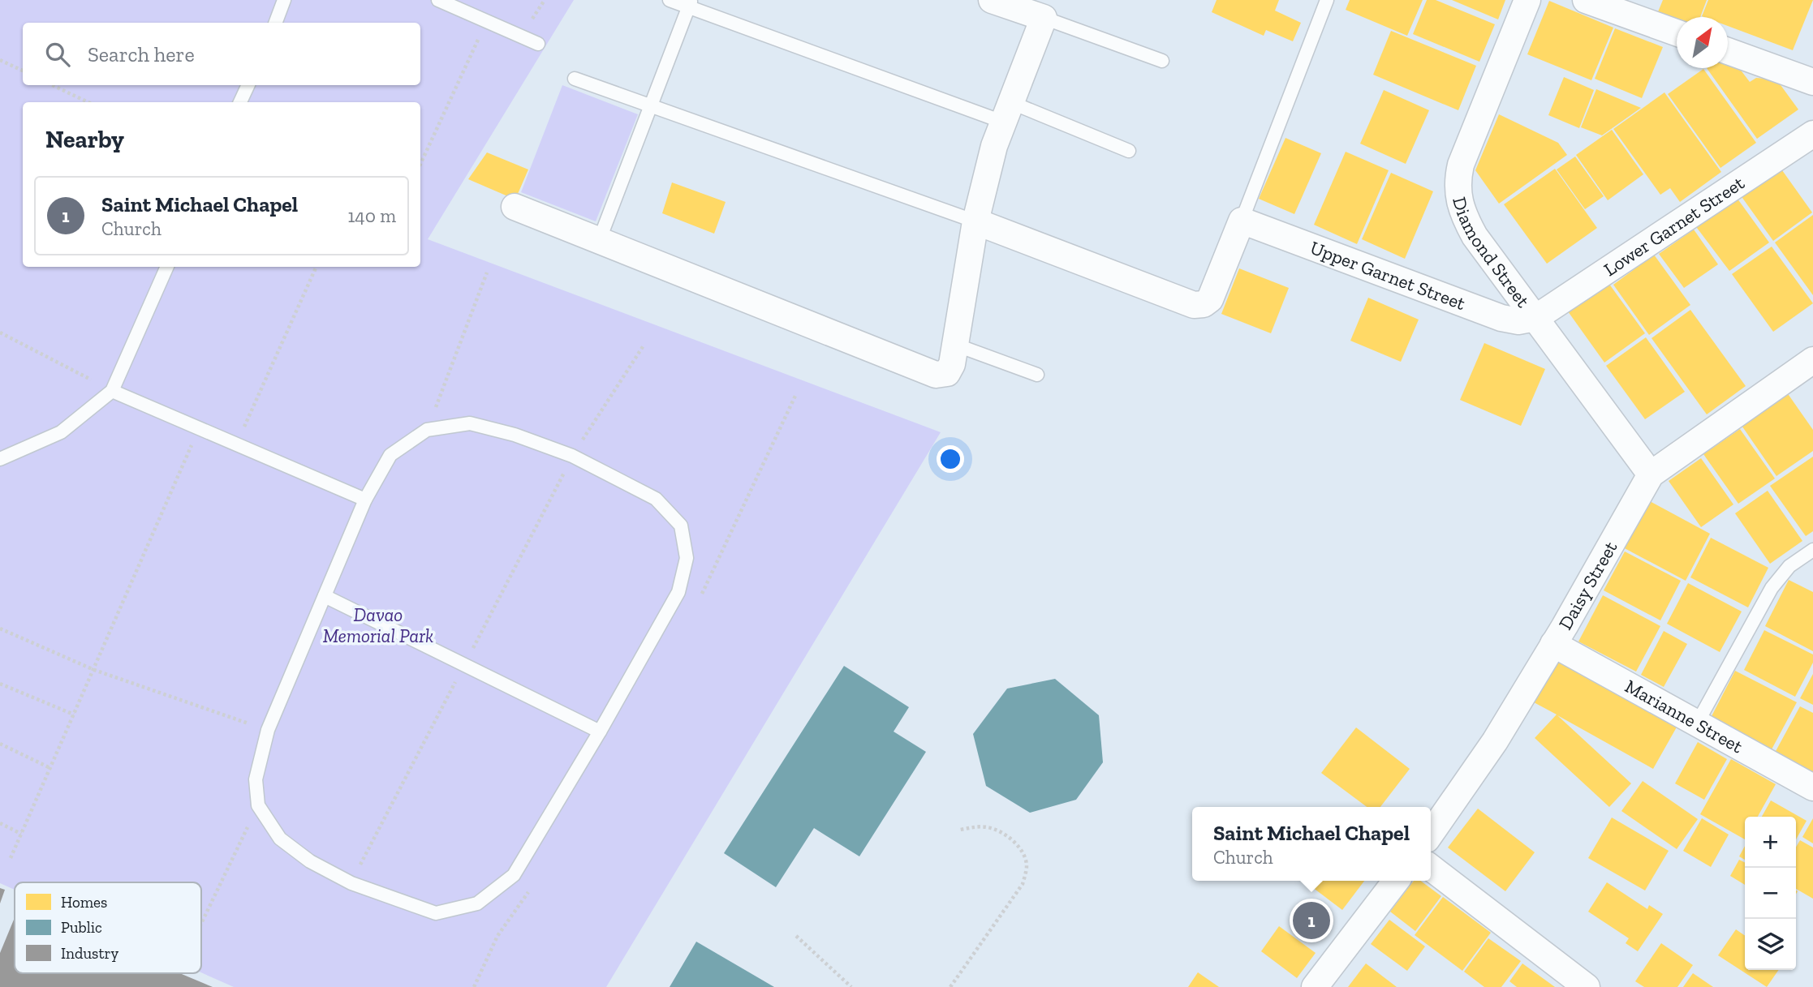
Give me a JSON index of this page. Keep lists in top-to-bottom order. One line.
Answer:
{"streets":{"street":["Lower Garnet Street","Diamond Street","Upper Garnet Street","Daisy Street","Marianne Street"]},"crossings":[["Lower Garnet Street","Diamond Street"],["Lower Garnet Street","Upper Garnet Street"],["Diamond Street","Upper Garnet Street"],["Diamond Street","Daisy Street"],["Daisy Street","Marianne Street"]],"parks":["Davao Memorial Park"],"legend":["Homes","Public","Industry"],"north":"top right","page":{"search":"Search here","heading":"Nearby","list":[{"mark":"1","name":"Saint Michael Chapel","note":"Church","value":"140 m"}],"popup":["Saint Michael Chapel","Church"],"map_buttons":["+","−"],"pins":"1"}}
